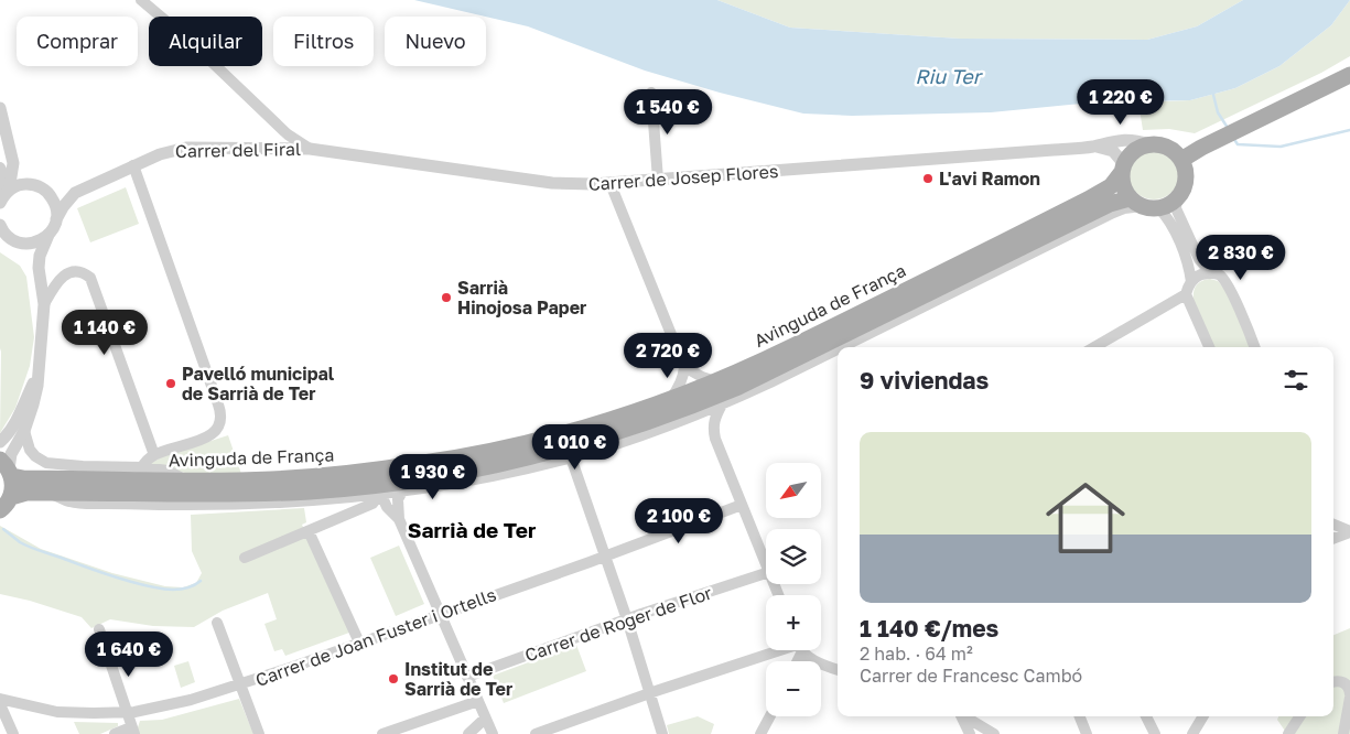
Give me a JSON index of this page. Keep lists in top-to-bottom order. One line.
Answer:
{"streets":{"main road":["Avinguda de França"],"street":["Carrer del Firal","Carrer de Josep Flores","Carrer de Roger de Flor","Carrer de Joan Fuster i Ortells"]},"crossings":[["Carrer del Firal","Carrer de Josep Flores"],["Carrer de Josep Flores","Avinguda de França"]],"districts":["Sarrià de Ter"],"water":["Riu Ter"],"places":["L'avi Ramon","Sarrià Hinojosa Paper","Pavelló municipal de Sarrià de Ter","Institut de Sarrià de Ter"],"north":"bottom left","page":{"chip":["Comprar","Alquilar","Filtros","Nuevo"],"price":["1 220 €","1 540 €","2 830 €","1 140 €","2 720 €","1 010 €","1 930 €","2 100 €","1 640 €"],"heading":"9 viviendas","list":[{"name":"1 140 €/mes","note":"2 hab. · 64 m² · Carrer de Francesc Cambó"}],"map_buttons":["+","−"]}}
